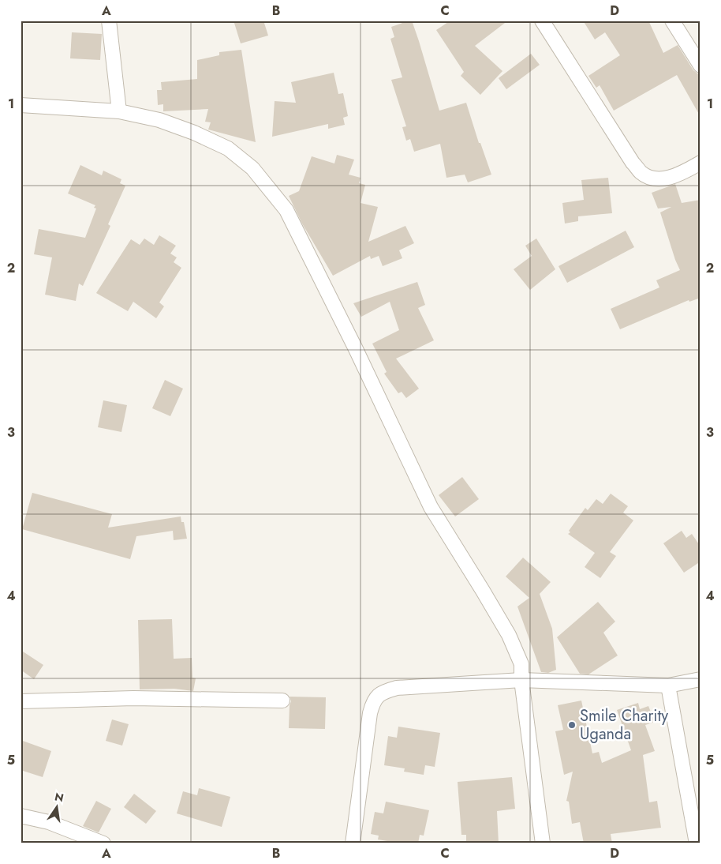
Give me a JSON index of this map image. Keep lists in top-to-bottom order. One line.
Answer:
{"places":["Smile Charity Uganda"],"north":"top","grid":{"columns":["A","B","C","D"],"rows":["1","2","3","4","5"]}}
